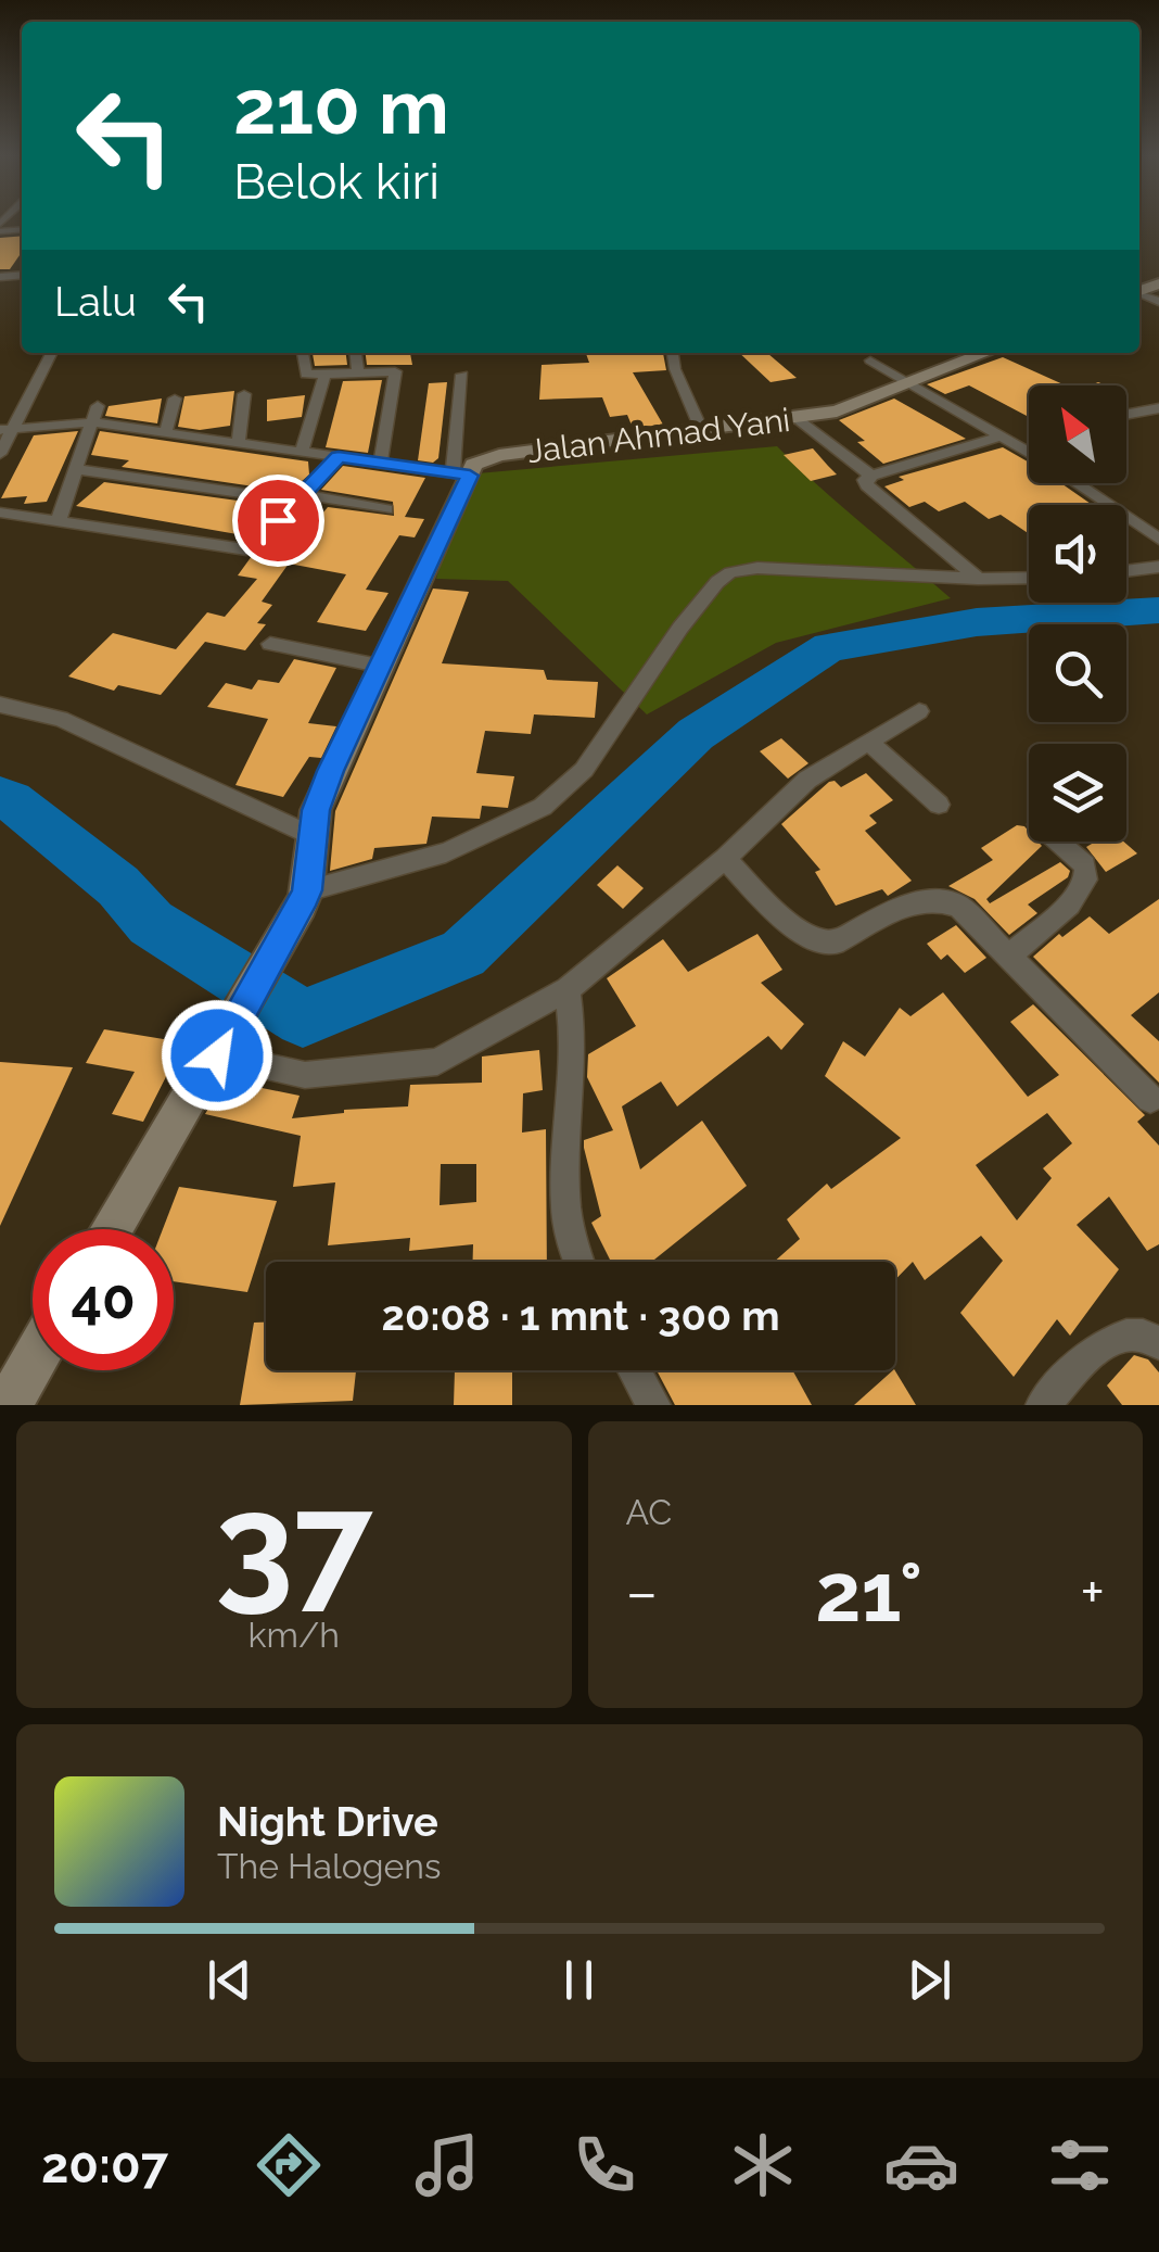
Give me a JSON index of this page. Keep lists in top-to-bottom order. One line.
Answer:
{"streets":{"street":["Jalan Ahmad Yani"]},"north":"top left","page":{"turn":["210 m","Belok kiri"],"then":"Lalu","limit":"40","trip":"20:08 · 1 mnt · 300 m","tile":[["37","km/h"],"AC"],"heat":["−","21°","+"],"song":["Night Drive","The Halogens"],"tabs":"20:07"}}
